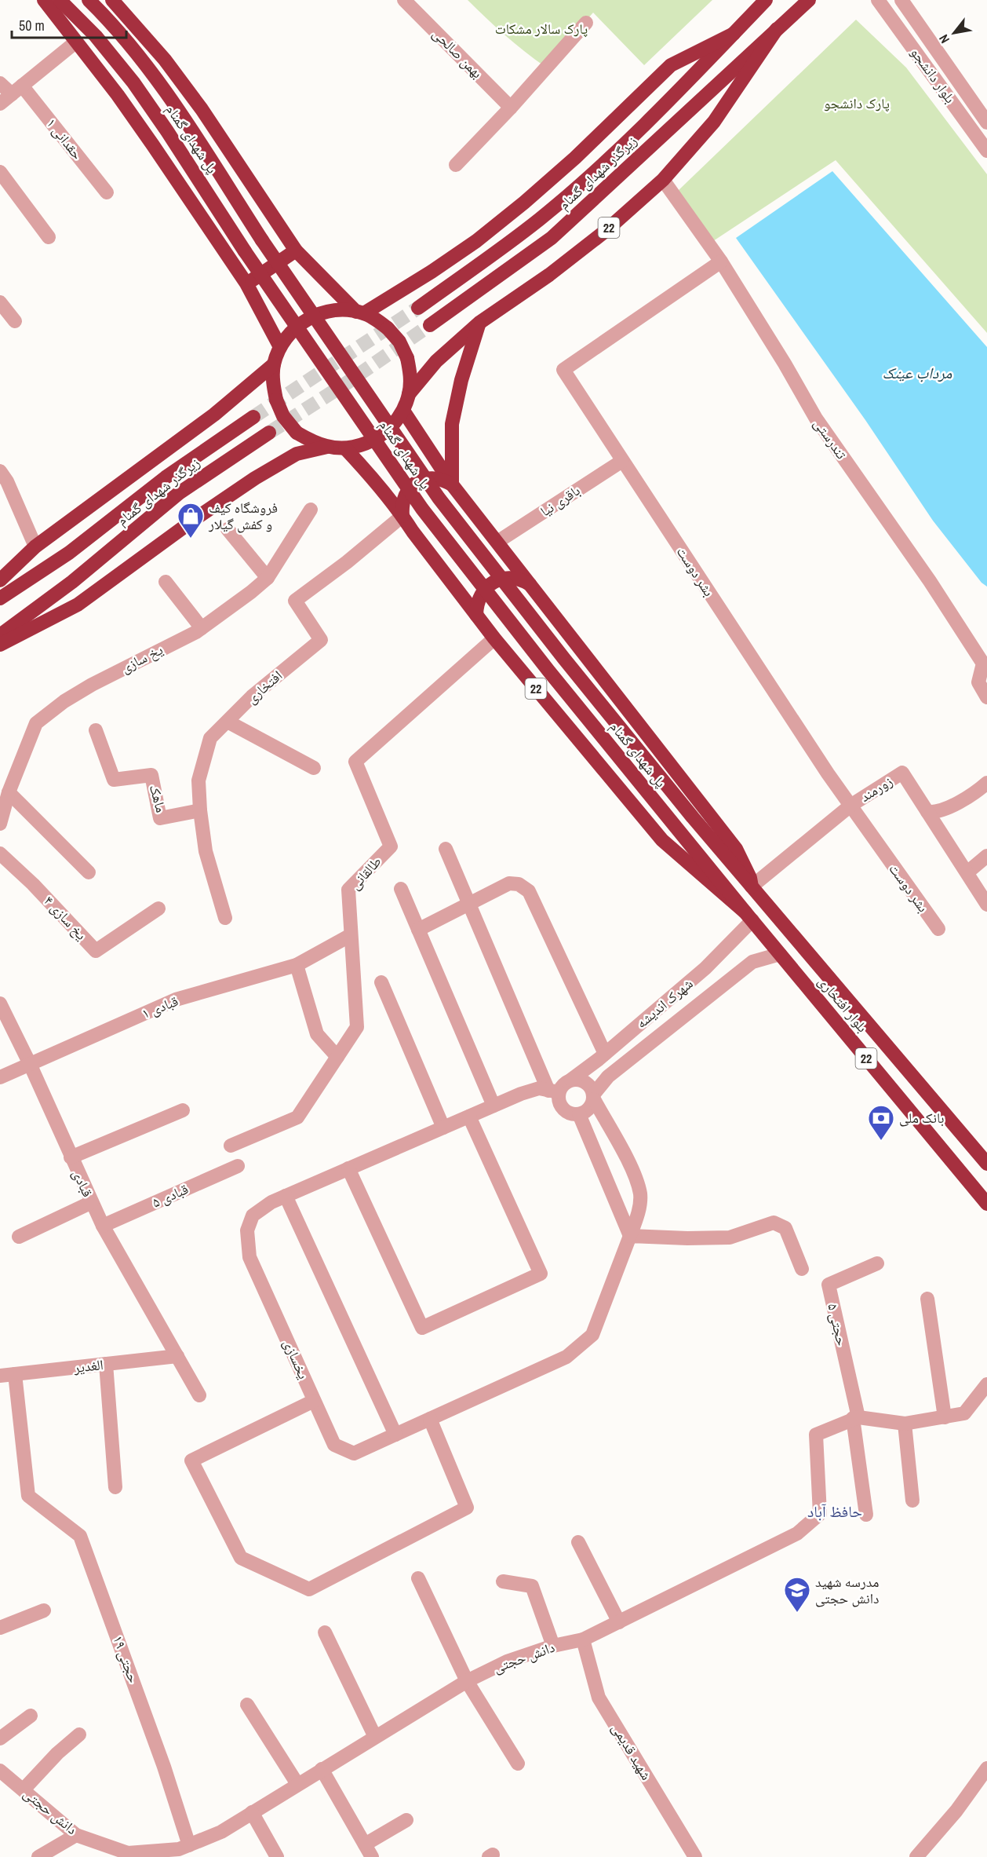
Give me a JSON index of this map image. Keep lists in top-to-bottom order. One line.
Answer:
{"streets":{"highway":["پل شهدای گمنام","زیرگذر شهدای گمنام","22","بلوار افتخاری"],"street":["بهمن صالحی","بلوار دانشجو","حقدانی ۱","تندرستی","باقری نیا","بشر دوست","یخ سازی","افتخاری","زورمند","ماهک","طالقانی","یخ سازی ۴","شهرک اندیشه","قبادی ۱","قبادی","قبادی ۵","حجتی ۵","یخسازی","الغدیر","دانش حجتی","حجتی ۱۹","شهید قدیمی"]},"crossings":[["پل شهدای گمنام","22"],["پل شهدای گمنام","زورمند"],["پل شهدای گمنام","شهرک اندیشه"],["پل شهدای گمنام","بلوار افتخاری"],["زیرگذر شهدای گمنام","22"],["22","تندرستی"],["22","باقری نیا"],["22","افتخاری"],["22","زورمند"],["22","طالقانی"],["22","شهرک اندیشه"],["22","بلوار افتخاری"],["تندرستی","بشر دوست"],["باقری نیا","بشر دوست"],["بشر دوست","زورمند"],["افتخاری","ماهک"],["زورمند","بلوار افتخاری"],["طالقانی","قبادی ۱"],["شهرک اندیشه","بلوار افتخاری"],["شهرک اندیشه","یخسازی"],["قبادی ۱","قبادی"],["قبادی","قبادی ۵"],["قبادی","الغدیر"],["حجتی ۵","دانش حجتی"],["الغدیر","حجتی ۱۹"],["دانش حجتی","حجتی ۱۹"],["دانش حجتی","شهید قدیمی"]],"districts":["حافظ آباد"],"water":["مرداب عینک"],"parks":["پارک سالار مشکات","پارک دانشجو"],"places":{"shop":["فروشگاه کیف و کفش گیلار"],"bank":["بانک ملی"],"school or university":["مدرسه شهید دانش حجتی"]},"scale_bar":"50 m","north":"bottom left"}
